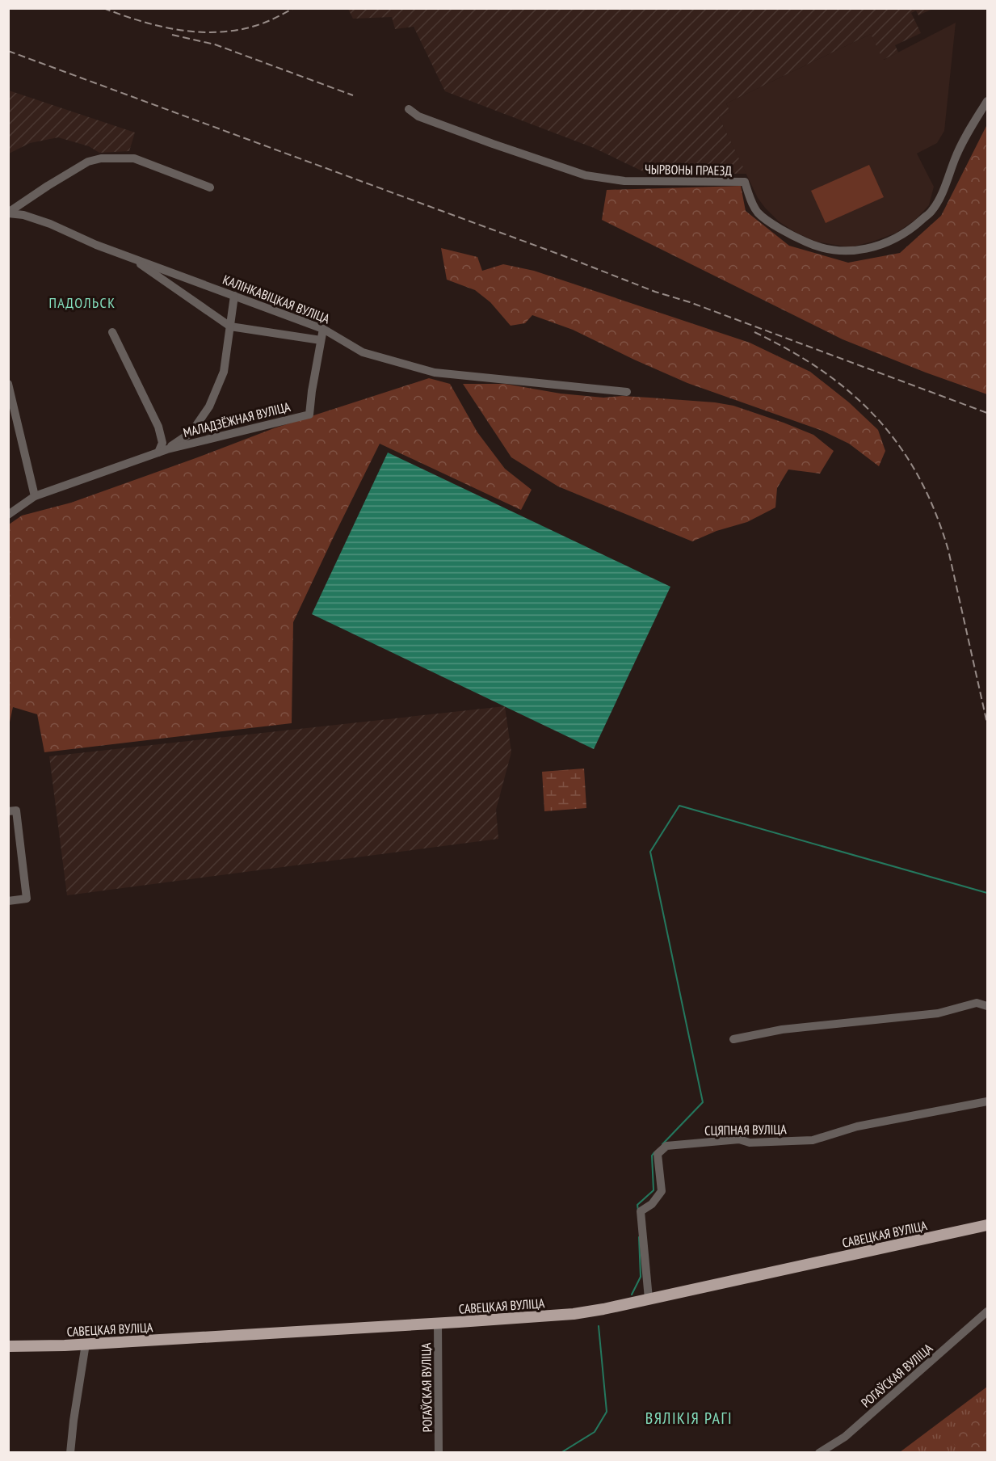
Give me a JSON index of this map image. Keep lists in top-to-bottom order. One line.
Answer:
{"streets":{"main road":["САВЕЦКАЯ ВУЛІЦА"],"street":["ЧЫРВОНЫ ПРАЕЗД","КАЛІНКАВІЦКАЯ ВУЛІЦА","МАЛАДЗЁЖНАЯ ВУЛІЦА","СЦЯПНАЯ ВУЛІЦА","РОГАЎСКАЯ ВУЛІЦА"]},"crossings":[["СЦЯПНАЯ ВУЛІЦА","САВЕЦКАЯ ВУЛІЦА"],["САВЕЦКАЯ ВУЛІЦА","РОГАЎСКАЯ ВУЛІЦА"]],"districts":["ПАДОЛЬСК","ВЯЛІКІЯ РАГІ"]}
